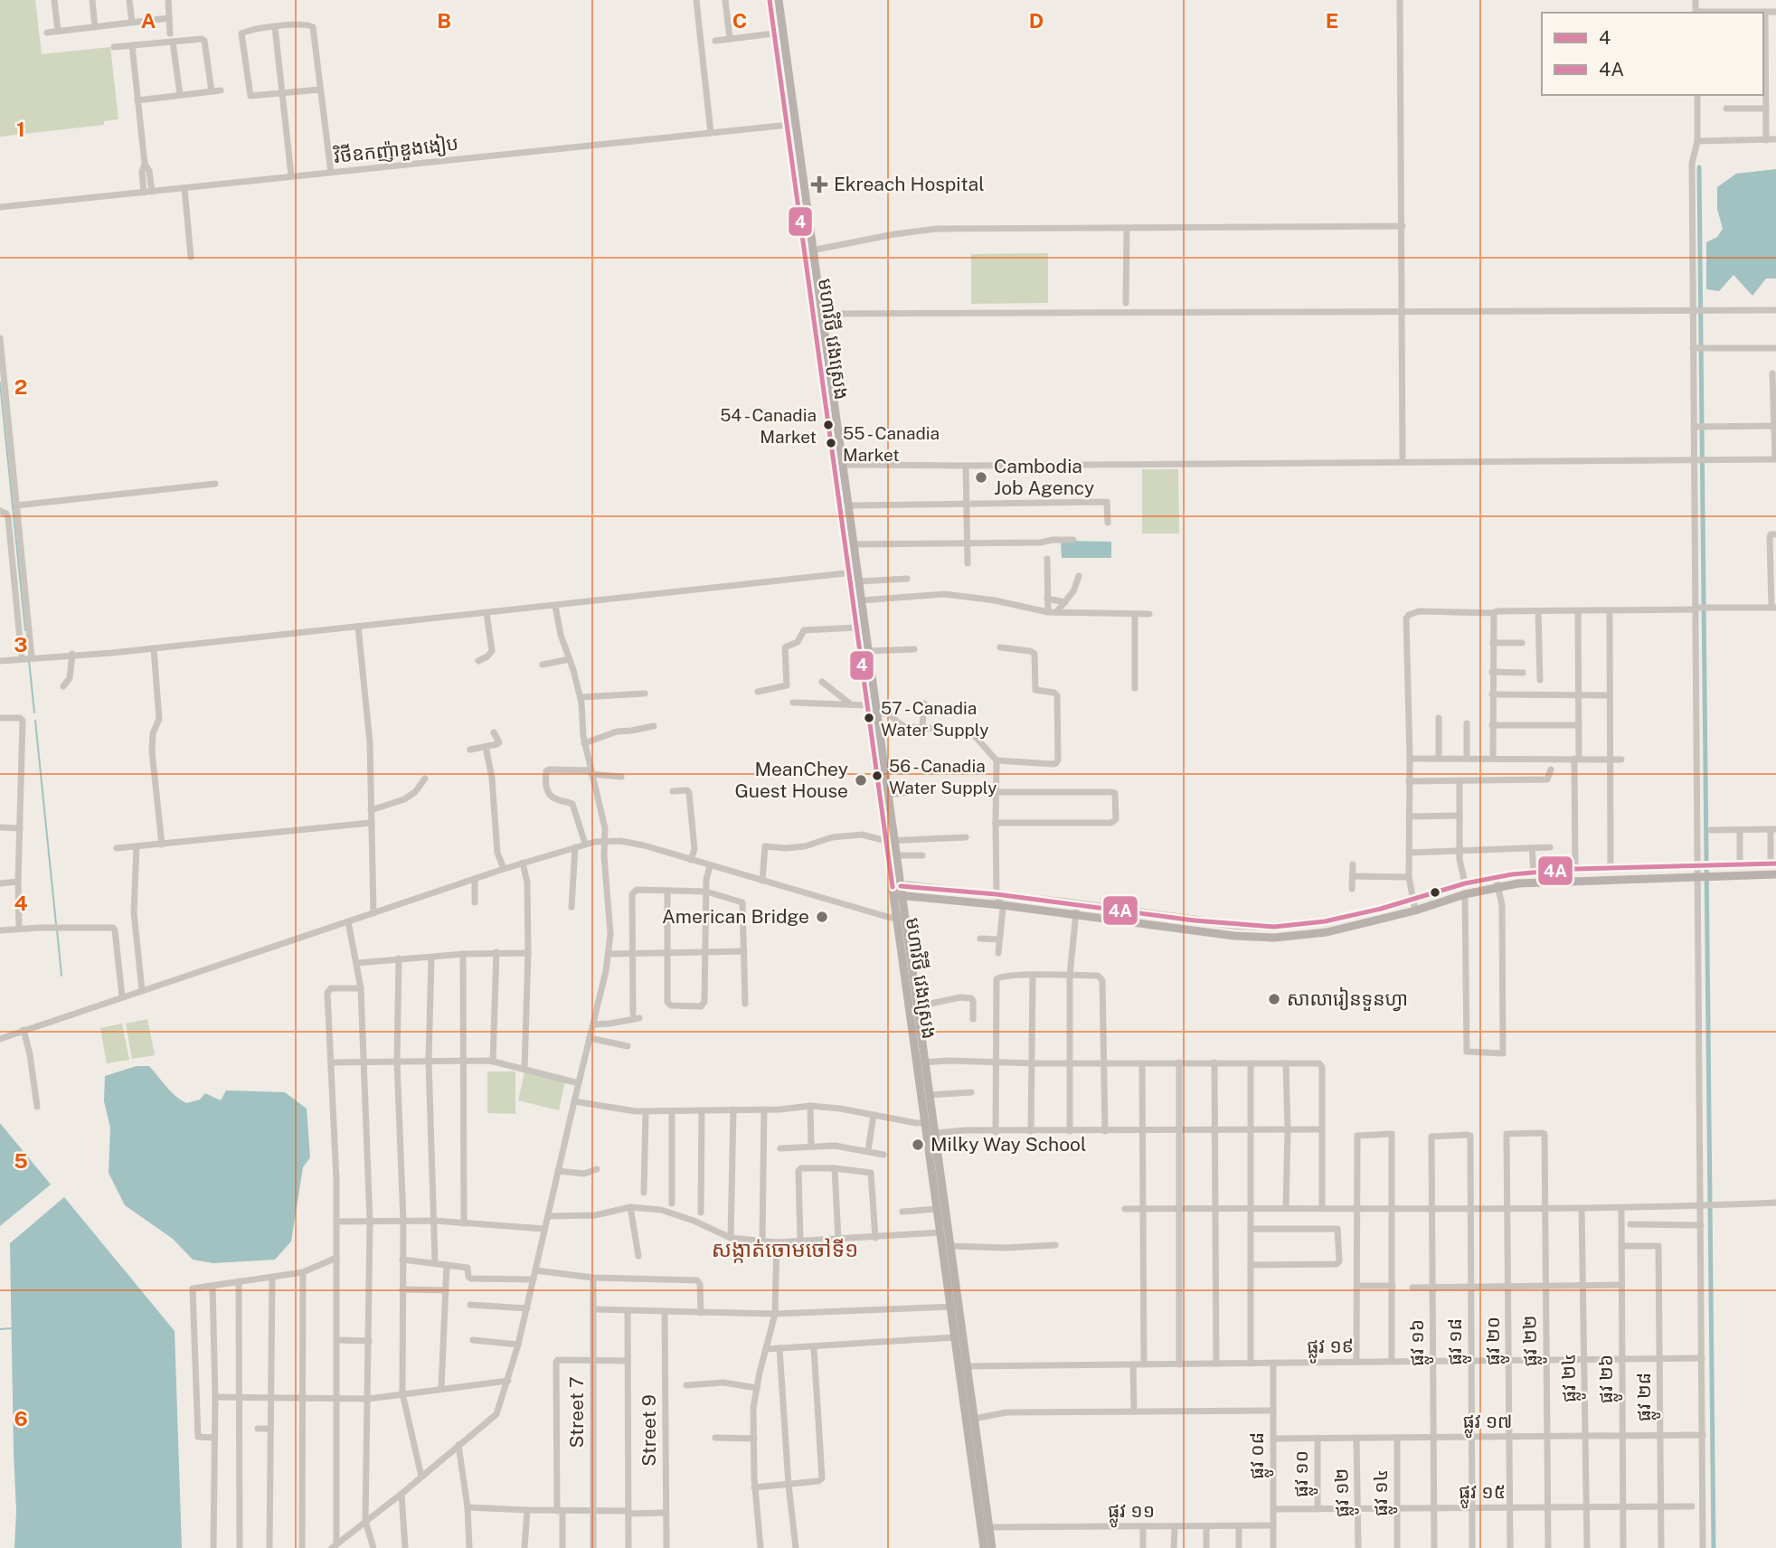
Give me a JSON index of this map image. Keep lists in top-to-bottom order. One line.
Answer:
{"streets":{"main road":["មហាវិថី វេងស្រេង"],"street":["វិថីឧកញ៉ាឌួងងៀប","ផ្លូវ ២០","ផ្លូវ ២២","ផ្លូវ ១៨","ផ្លូវ ១៦","ផ្លូវ ១៩","ផ្លូវ ២៤","ផ្លូវ ២៦","ផ្លូវ ២៨","Street 7","ផ្លូវ ១៧","Street 9","ផ្លូវ ០៨","ផ្លូវ ១០","ផ្លូវ ១៥","ផ្លូវ ១២","ផ្លូវ ១៤","ផ្លូវ ១១"]},"crossings":[["វិថីឧកញ៉ាឌួងងៀប","មហាវិថី វេងស្រេង"],["មហាវិថី វេងស្រេង","ផ្លូវ ១៩"],["មហាវិថី វេងស្រេង","ផ្លូវ ១១"],["ផ្លូវ ២០","ផ្លូវ ២២"],["ផ្លូវ ២០","ផ្លូវ ១៩"],["ផ្លូវ ២០","ផ្លូវ ១៧"],["ផ្លូវ ២០","ផ្លូវ ១៥"],["ផ្លូវ ២២","ផ្លូវ ១៩"],["ផ្លូវ ២២","ផ្លូវ ១៧"],["ផ្លូវ ២២","ផ្លូវ ១៥"],["ផ្លូវ ១៨","ផ្លូវ ១៦"],["ផ្លូវ ១៨","ផ្លូវ ១៩"],["ផ្លូវ ១៨","ផ្លូវ ១៧"],["ផ្លូវ ១៨","ផ្លូវ ១៥"],["ផ្លូវ ១៦","ផ្លូវ ១៩"],["ផ្លូវ ១៦","ផ្លូវ ១៧"],["ផ្លូវ ១៦","ផ្លូវ ១៥"],["ផ្លូវ ១៩","ផ្លូវ ២៤"],["ផ្លូវ ១៩","ផ្លូវ ២៦"],["ផ្លូវ ១៩","ផ្លូវ ២៨"],["ផ្លូវ ១៩","ផ្លូវ ០៨"],["ផ្លូវ ២៤","ផ្លូវ ១៧"],["ផ្លូវ ២៤","ផ្លូវ ១៥"],["ផ្លូវ ២៦","ផ្លូវ ២៨"],["ផ្លូវ ២៦","ផ្លូវ ១៧"],["ផ្លូវ ២៦","ផ្លូវ ១៥"],["ផ្លូវ ២៨","ផ្លូវ ១៧"],["ផ្លូវ ២៨","ផ្លូវ ១៥"],["ផ្លូវ ១៧","ផ្លូវ ០៨"],["ផ្លូវ ១៧","ផ្លូវ ១០"],["ផ្លូវ ១៧","ផ្លូវ ១២"],["ផ្លូវ ១៧","ផ្លូវ ១៤"],["ផ្លូវ ០៨","ផ្លូវ ១៥"],["ផ្លូវ ០៨","ផ្លូវ ១១"],["ផ្លូវ ១០","ផ្លូវ ១៥"],["ផ្លូវ ១៥","ផ្លូវ ១២"],["ផ្លូវ ១៥","ផ្លូវ ១៤"]],"districts":["សង្កាត់ចោមចៅទី១"],"places":{"health":["Ekreach Hospital"],"other":["54 - Canadia Market","55 - Canadia Market","Cambodia Job Agency","57 - Canadia Water Supply","56 - Canadia Water Supply","MeanChey Guest House","American Bridge","សាលារៀនទួនហ្វា","Milky Way School"]},"lines":["transit line 4","transit line 4A"],"legend":["4","4A"],"grid":{"columns":["A","B","C","D","E"],"rows":["1","2","3","4","5","6"]}}
